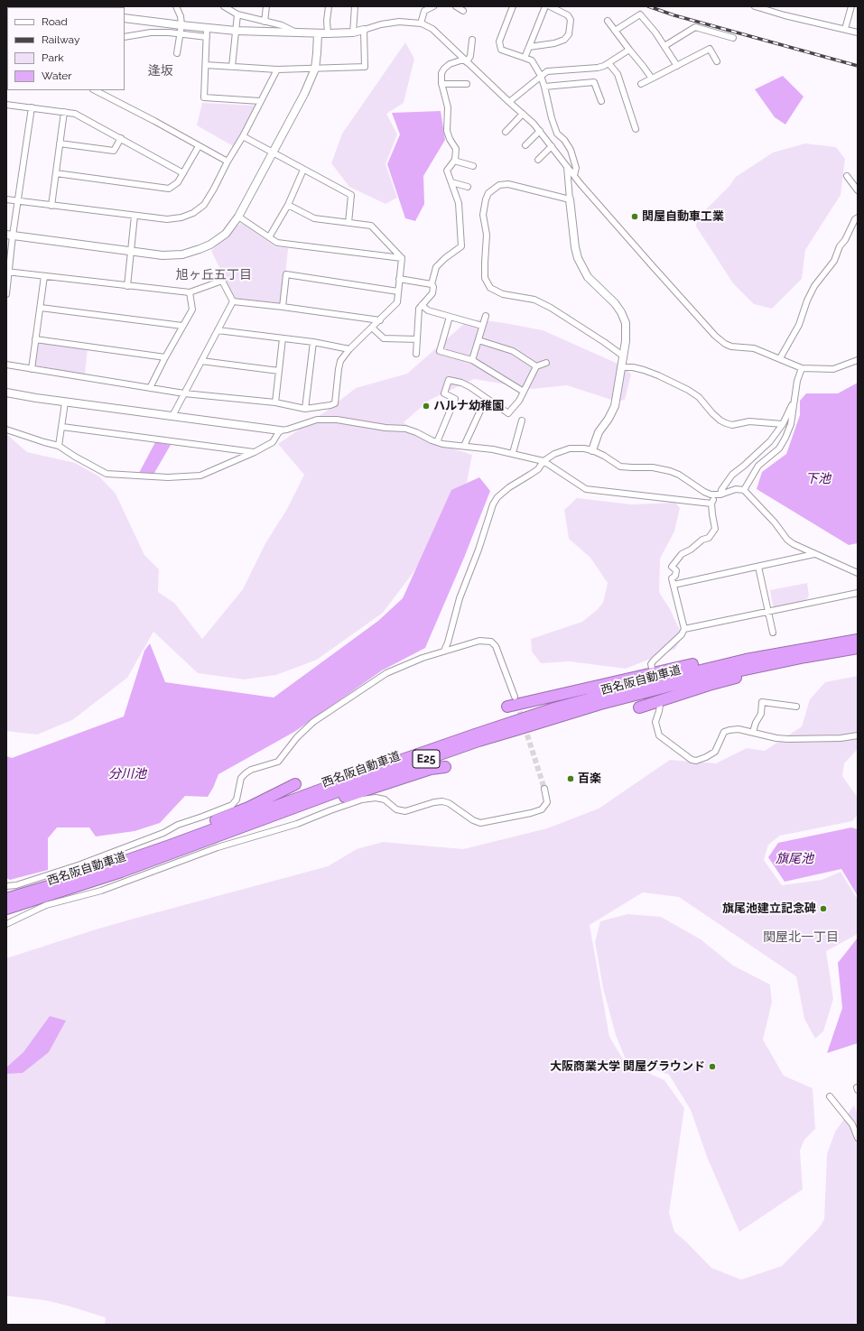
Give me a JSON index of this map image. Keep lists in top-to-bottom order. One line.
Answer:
{"streets":{"highway":["西名阪自動車道","E25"]},"districts":["逢坂","旭ヶ丘五丁目","関屋北一丁目"],"water":["下池","分川池","旗尾池"],"places":["関屋自動車工業","ハルナ幼稚園","百楽","旗尾池建立記念碑","大阪商業大学 関屋グラウンド"],"legend":["Road","Railway","Park","Water"]}
